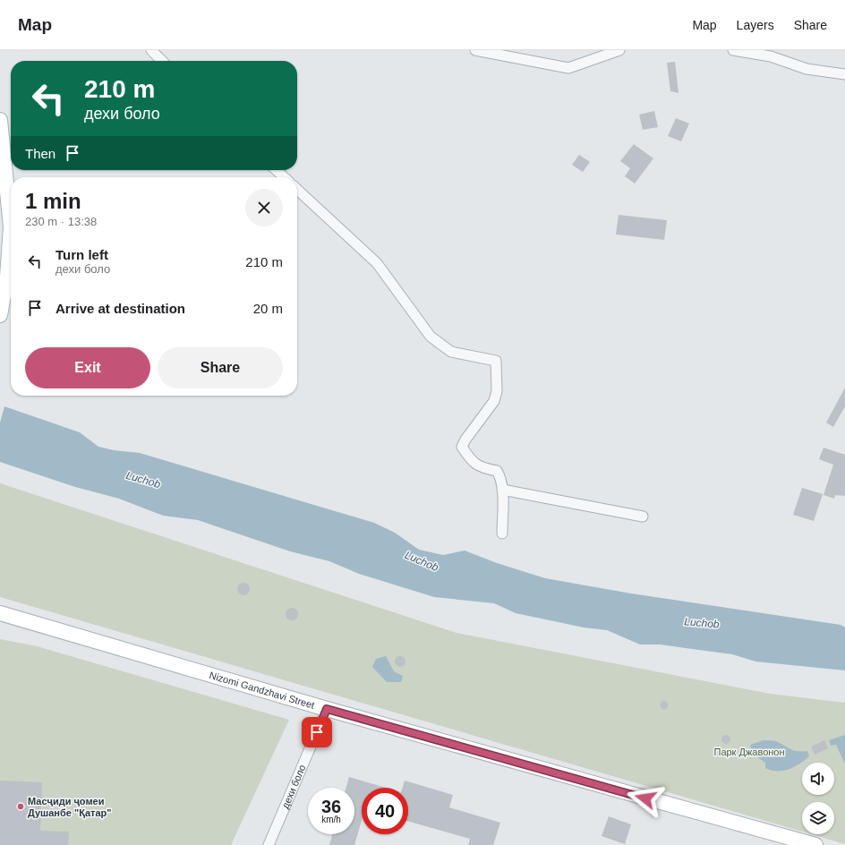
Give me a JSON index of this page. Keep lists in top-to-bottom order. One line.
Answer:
{"streets":{"street":["Nizomi Gandzhavi Street","дехи боло"]},"crossings":[["Nizomi Gandzhavi Street","дехи боло"]],"water":["Luchob"],"parks":["Парк Джавонон"],"places":["Масҷиди ҷомеи Душанбе \"Қатар\""],"page":{"header":"Map","nav":["Map","Layers","Share"],"turn":["210 m","дехи боло"],"then":"Then","heading":["1 min","230 m · 13:38"],"list":[{"name":"Turn left","note":"дехи боло","value":"210 m"},{"name":"Arrive at destination","value":"20 m"}],"buttons":["Exit","Share"],"speed":"36 km/h","limit":"40"}}
